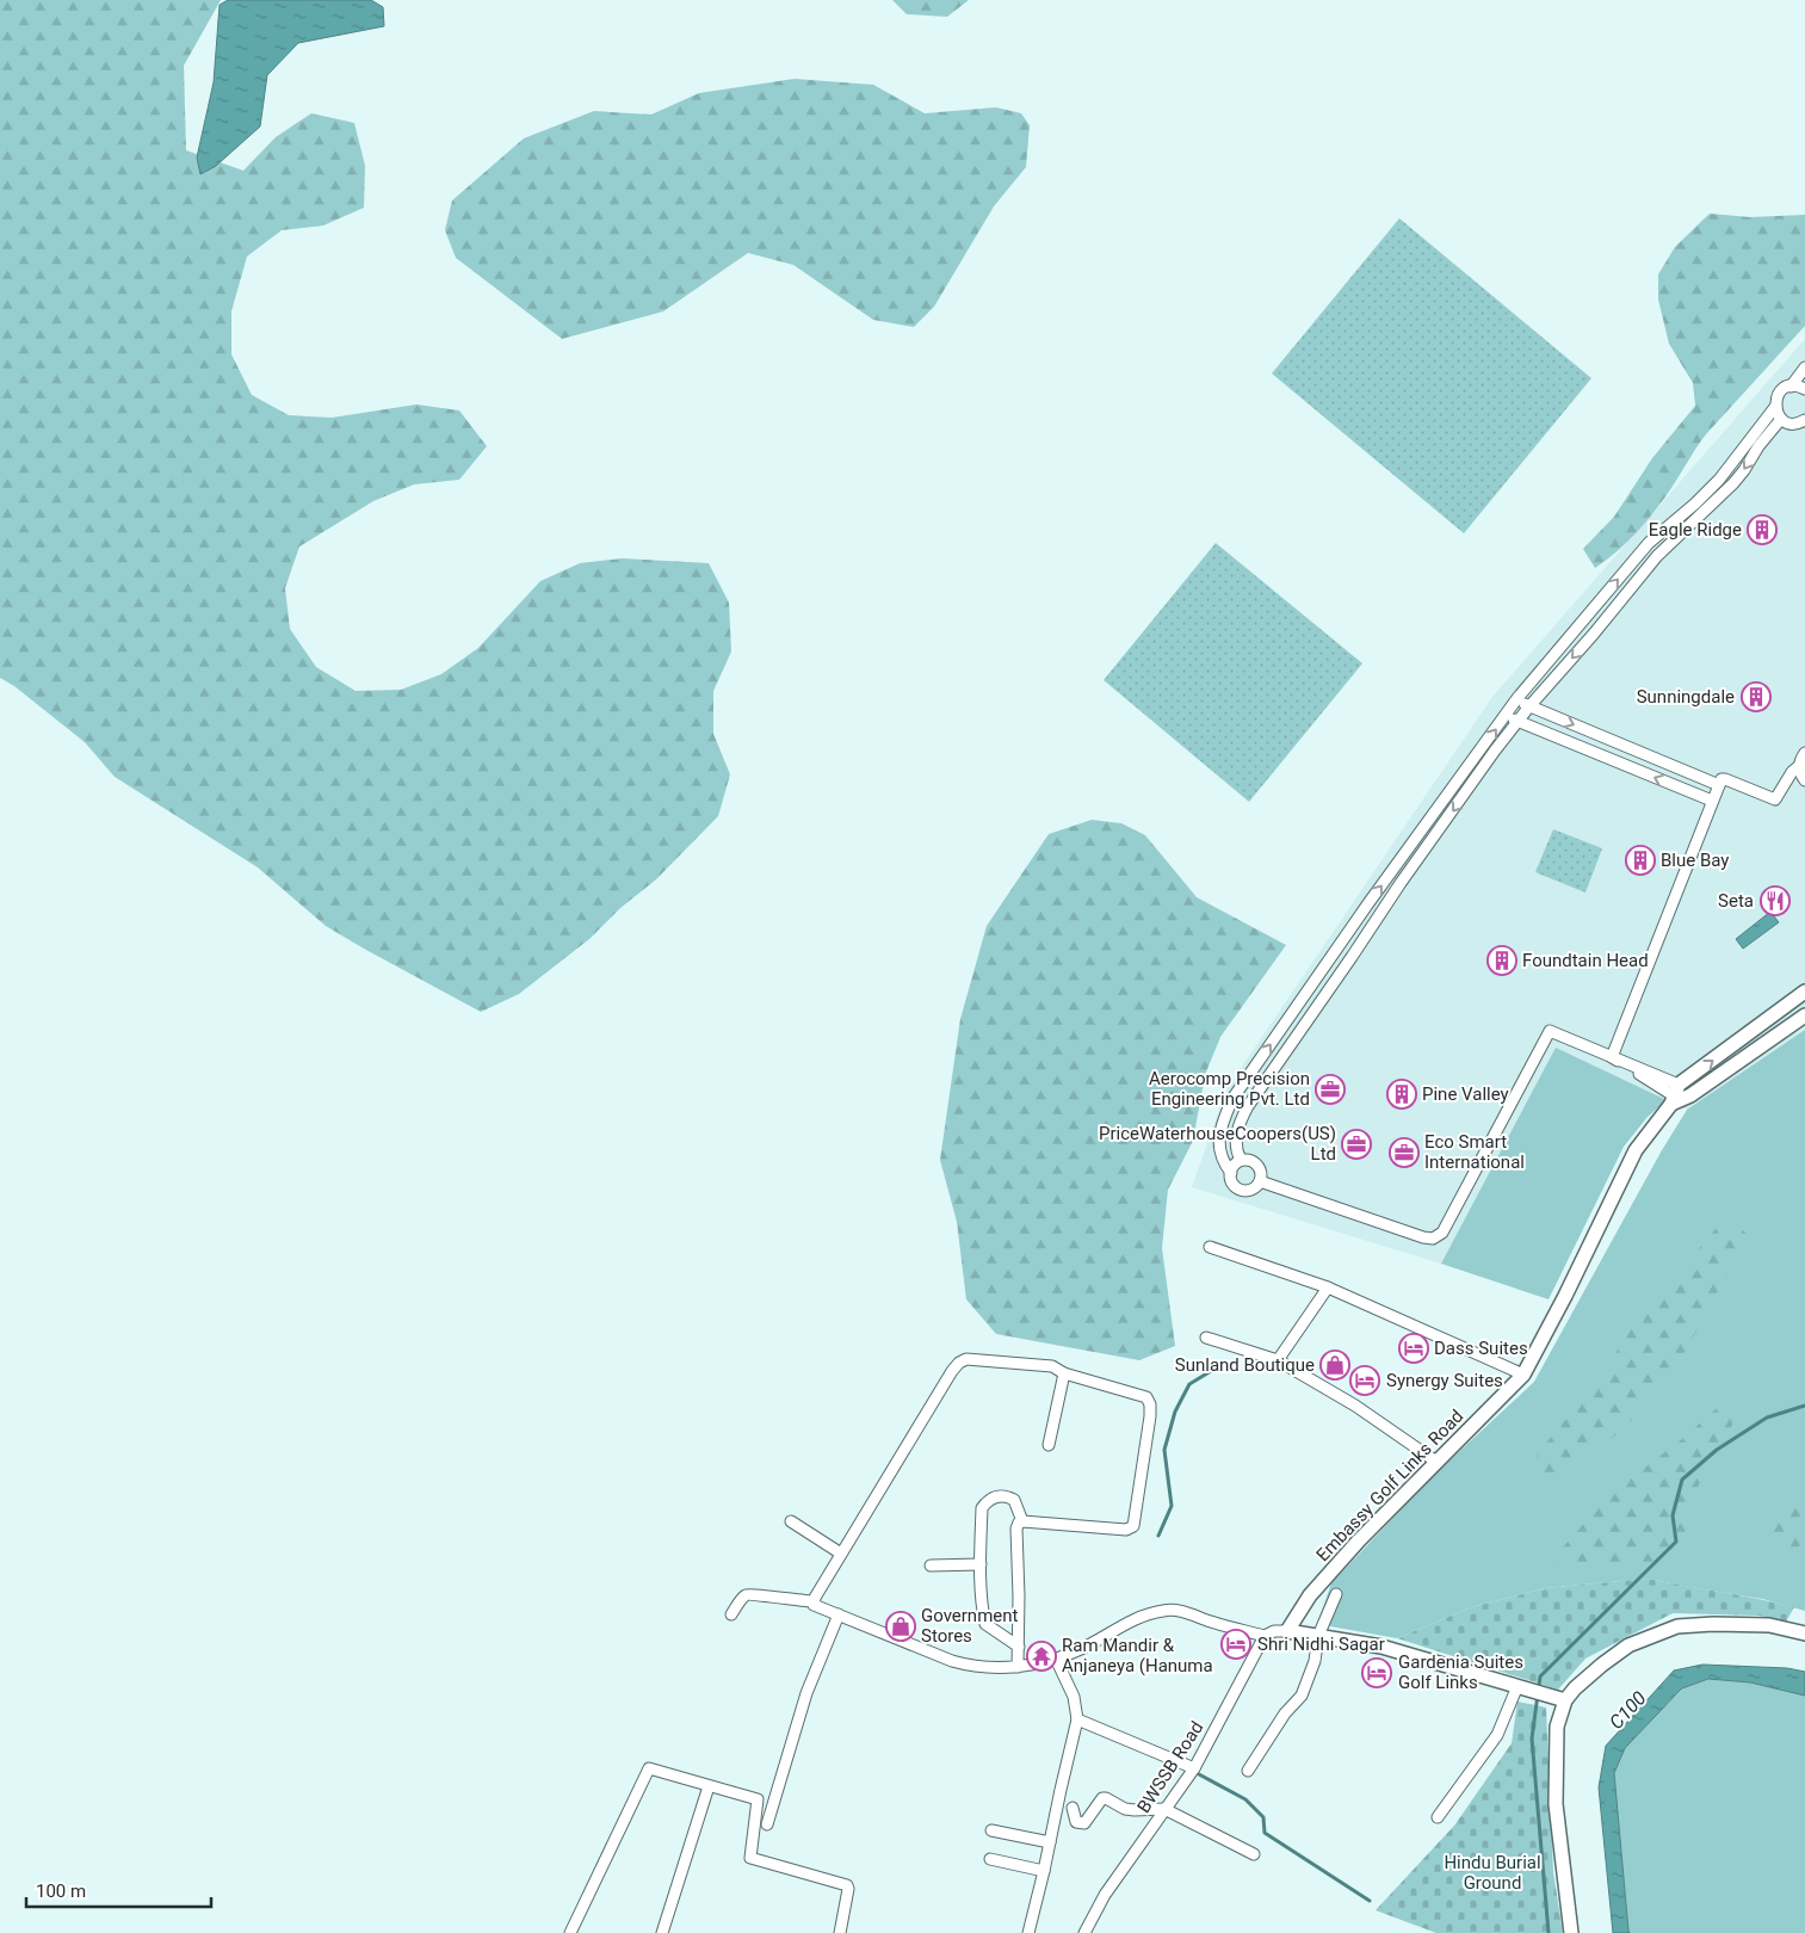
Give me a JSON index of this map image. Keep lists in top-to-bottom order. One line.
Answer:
{"streets":{"street":["Embassy Golf Links Road","BWSSB Road"]},"water":["C100"],"parks":["Hindu Burial Ground"],"places":{"building":["Eagle Ridge","Sunningdale","Blue Bay","Foundtain Head","Pine Valley"],"restaurant":["Seta"],"office":["Aerocomp Precision Engineering Pvt. Ltd","PriceWaterhouseCoopers(US) Ltd","Eco Smart International"],"hotel":["Dass Suites","Synergy Suites","Shri Nidhi Sagar","Gardenia Suites Golf Links"],"shop":["Sunland Boutique","Government Stores"],"temple":["Ram Mandir & Anjaneya (Hanuma"]},"scale_bar":"100 m"}
